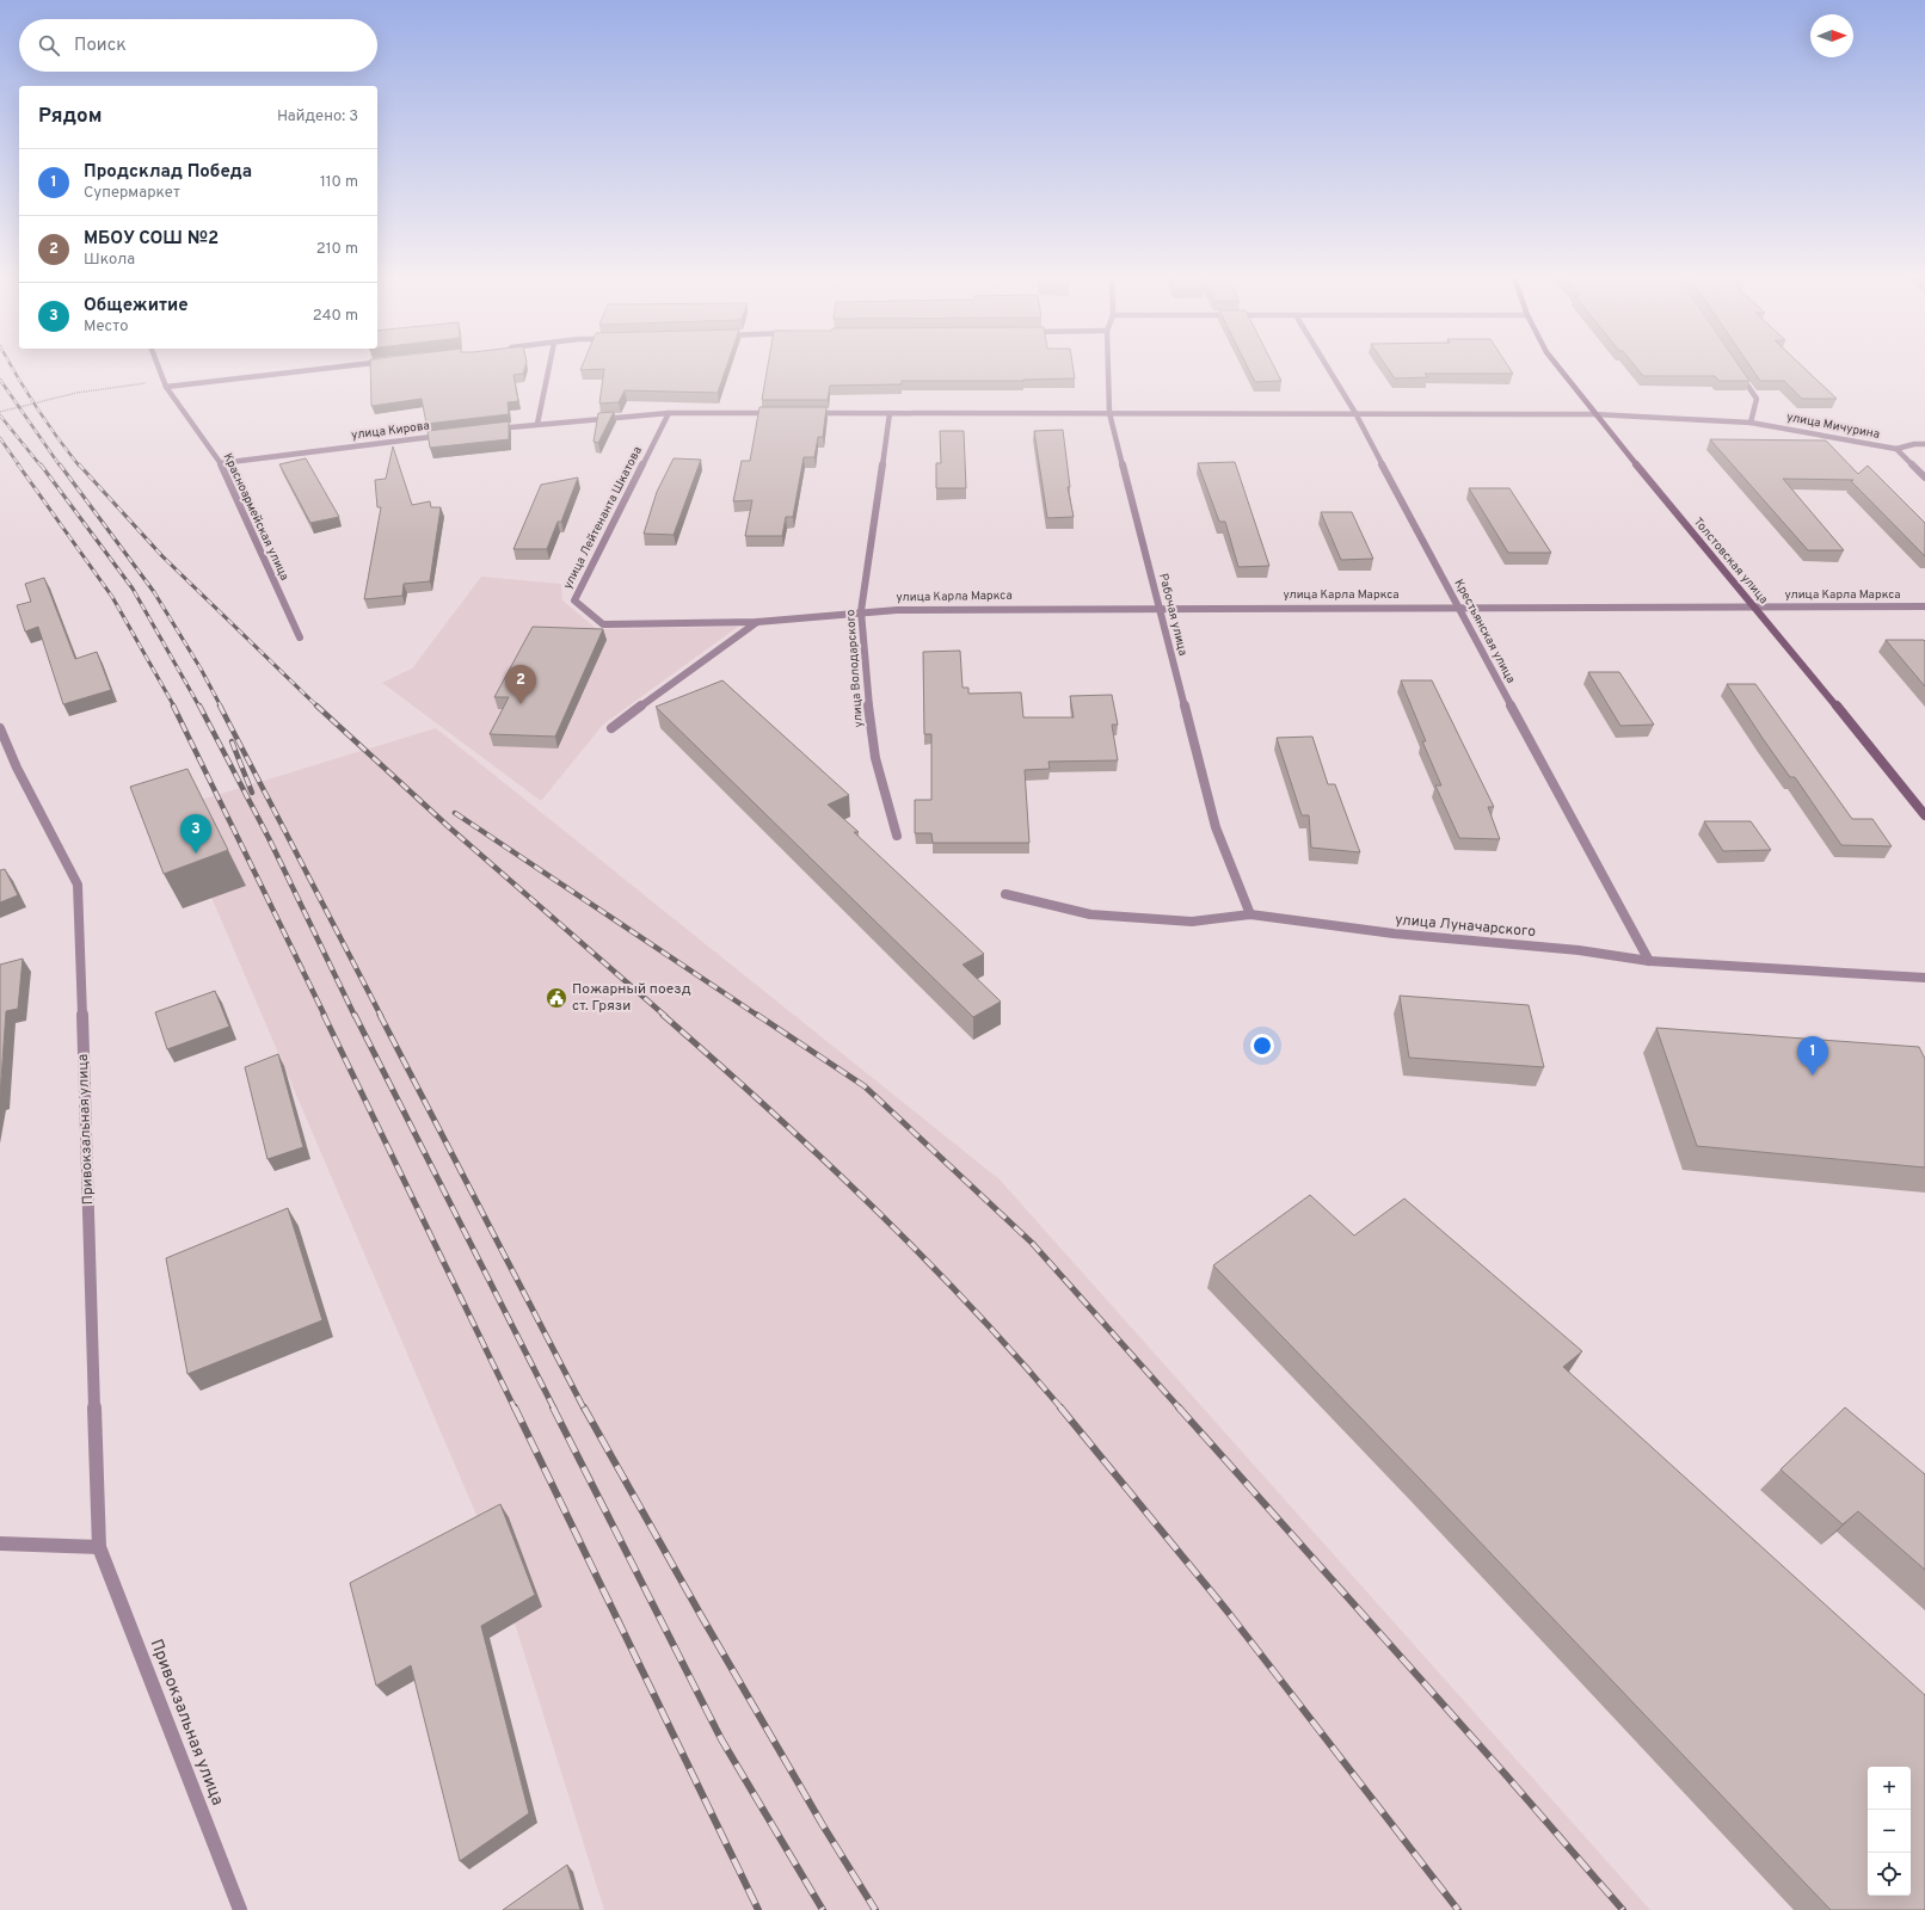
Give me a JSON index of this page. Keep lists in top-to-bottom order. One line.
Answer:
{"streets":{"main road":["Толстовская улица"],"street":["улица Мичурина","улица Кирова","Красноармейская улица","улица Лейтенанта Шкатова","улица Карла Маркса","Рабочая улица","Крестьянская улица","улица Володарского","улица Луначарского","Привокзальная улица"]},"crossings":[["улица Мичурина","Толстовская улица"],["улица Кирова","Красноармейская улица"],["улица Лейтенанта Шкатова","улица Карла Маркса"],["Толстовская улица","улица Карла Маркса"],["улица Карла Маркса","Рабочая улица"],["улица Карла Маркса","Крестьянская улица"],["улица Карла Маркса","улица Володарского"],["Рабочая улица","улица Луначарского"],["Крестьянская улица","улица Луначарского"]],"places":{"public building":["Пожарный поезд ст. Грязи"]},"north":"right","page":{"search":"Поиск","heading":["Рядом","Найдено: 3"],"list":[{"mark":"1","name":"Продсклад Победа","note":"Супермаркет","value":"110 m"},{"mark":"2","name":"МБОУ СОШ №2","note":"Школа","value":"210 m"},{"mark":"3","name":"Общежитие","note":"Место","value":"240 m"}],"pins":["2","3","1"],"map_buttons":["+","−"]}}
